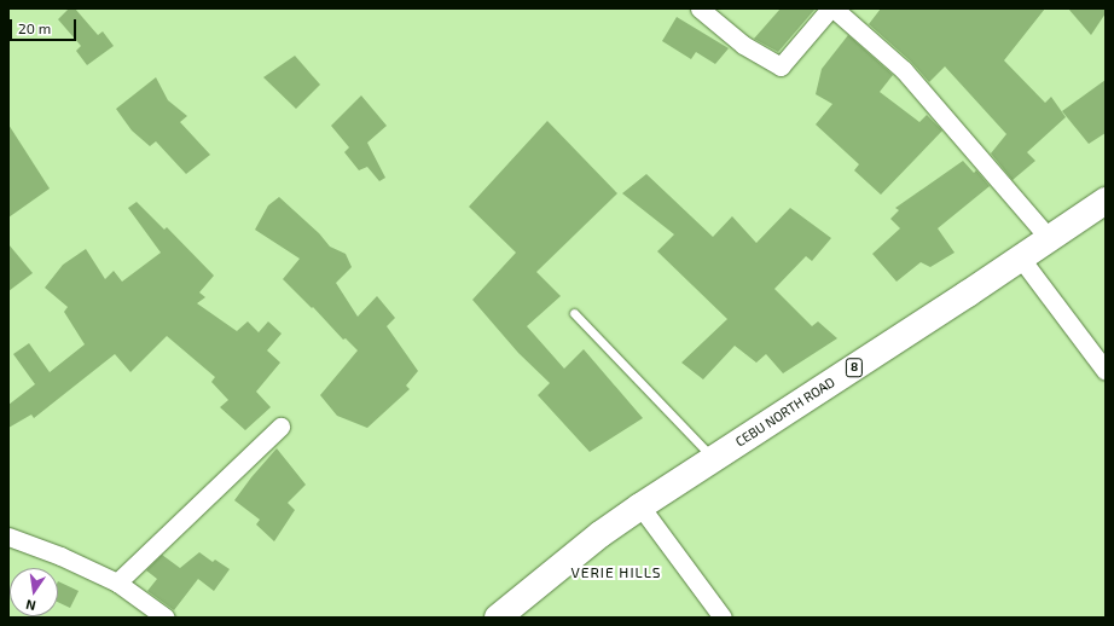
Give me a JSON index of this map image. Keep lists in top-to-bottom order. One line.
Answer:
{"streets":{"main road":["8","CEBU NORTH ROAD"]},"districts":["VERIE HILLS"],"scale_bar":"20 m","north":"bottom"}
